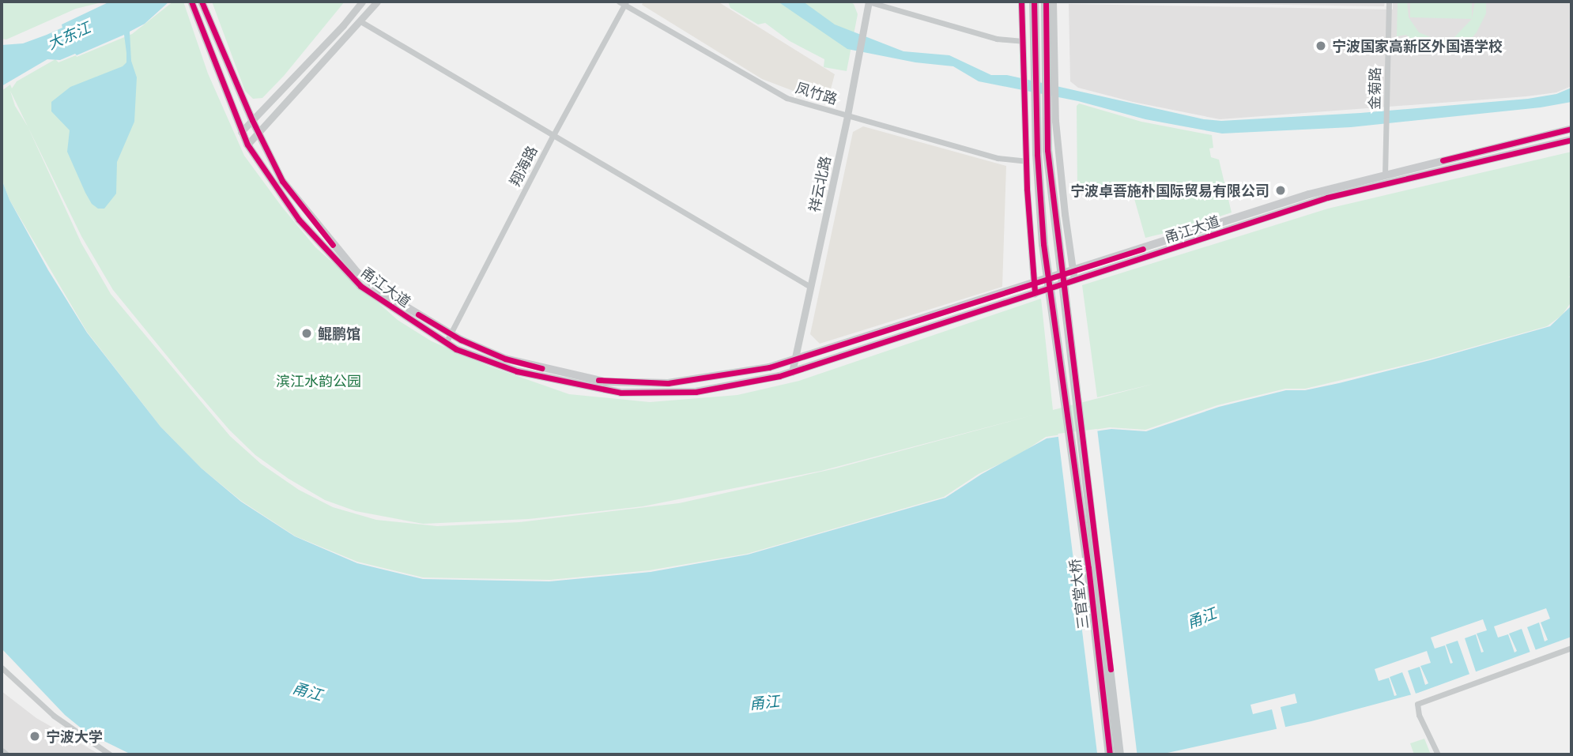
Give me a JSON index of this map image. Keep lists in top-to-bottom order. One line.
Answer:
{"streets":{"main road":["甬江大道","三官堂大桥"],"street":["金菊路","凤竹路","翔海路","祥云北路"]},"crossings":[["金菊路","甬江大道"],["凤竹路","翔海路"],["凤竹路","祥云北路"],["翔海路","甬江大道"],["祥云北路","甬江大道"]],"water":["大东江","甬江"],"parks":["滨江水韵公园"],"places":["宁波国家高新区外国语学校","宁波卓菩施朴国际贸易有限公司","鲲鹏馆","宁波大学"]}
